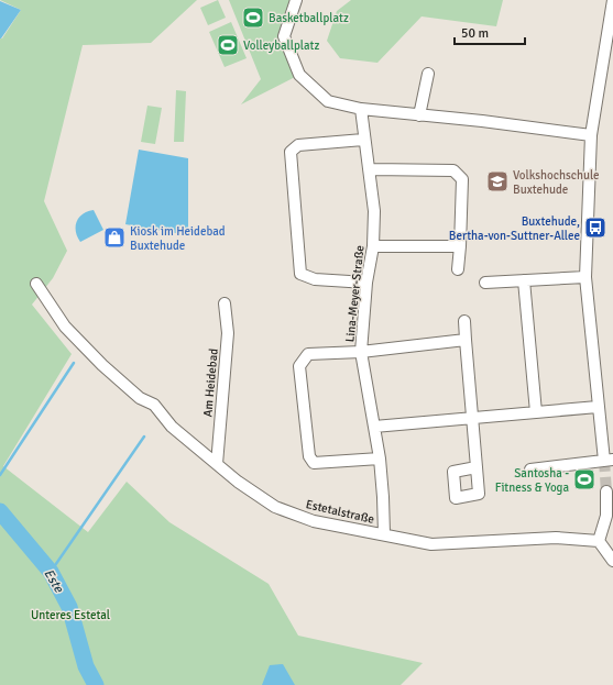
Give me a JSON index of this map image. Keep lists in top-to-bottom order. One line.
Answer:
{"streets":{"street":["Lina-Meyer-Straße","Am Heidebad","Estetalstraße"]},"crossings":[["Lina-Meyer-Straße","Estetalstraße"],["Am Heidebad","Estetalstraße"]],"water":["Este"],"parks":["Unteres Estetal"],"places":{"sports":["Basketballplatz","Volleyballplatz","Santosha - Fitness & Yoga"],"school or university":["Volkshochschule Buxtehude"],"bus stop":["Buxtehude, Bertha-von-Suttner-Allee"],"shop":["Kiosk im Heidebad Buxtehude"]},"scale_bar":"50 m"}
